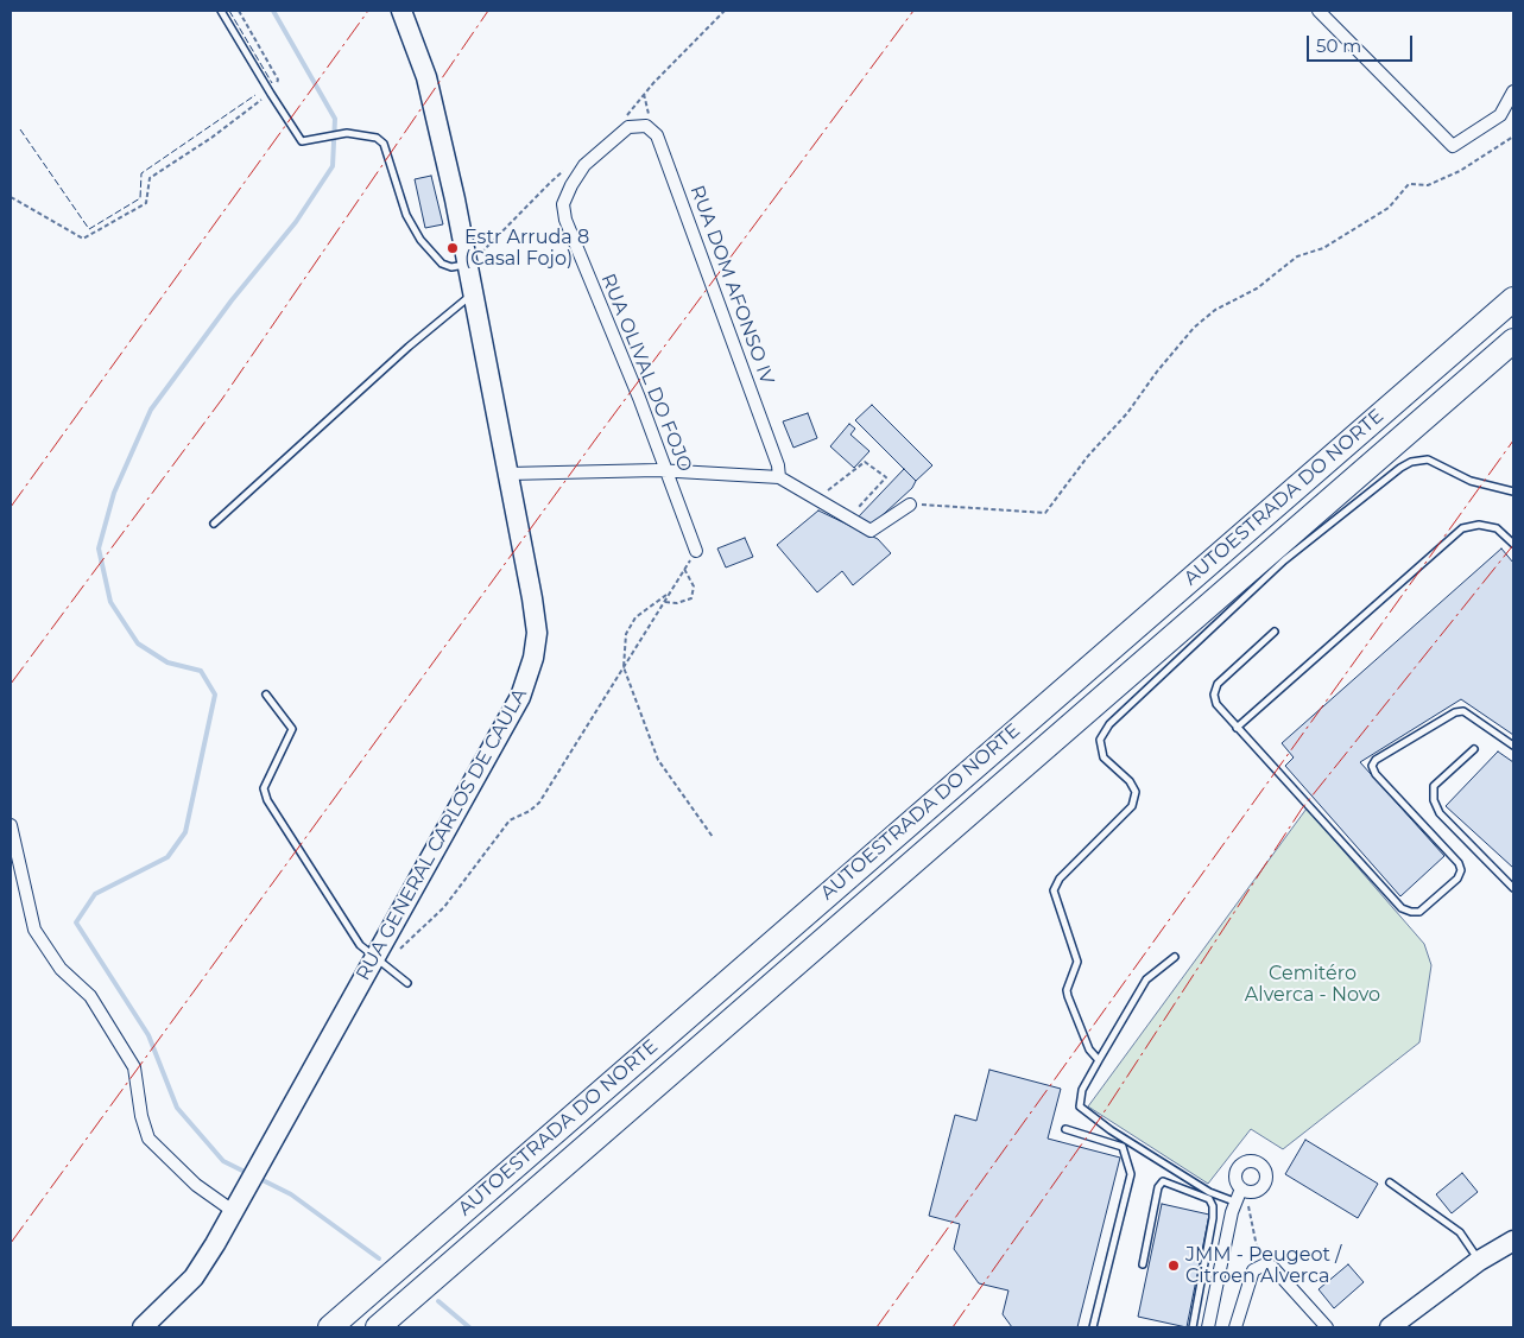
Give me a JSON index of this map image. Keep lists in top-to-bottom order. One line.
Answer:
{"streets":{"highway":["AUTOESTRADA DO NORTE"],"main road":["RUA GENERAL CARLOS DE CAULA"],"street":["RUA DOM AFONSO IV","RUA OLIVAL DO FOJO"]},"parks":["Cemitéro Alverca - Novo"],"places":["Estr Arruda 8 (Casal Fojo)","JMM - Peugeot / Citroen Alverca"],"scale_bar":"50 m"}
